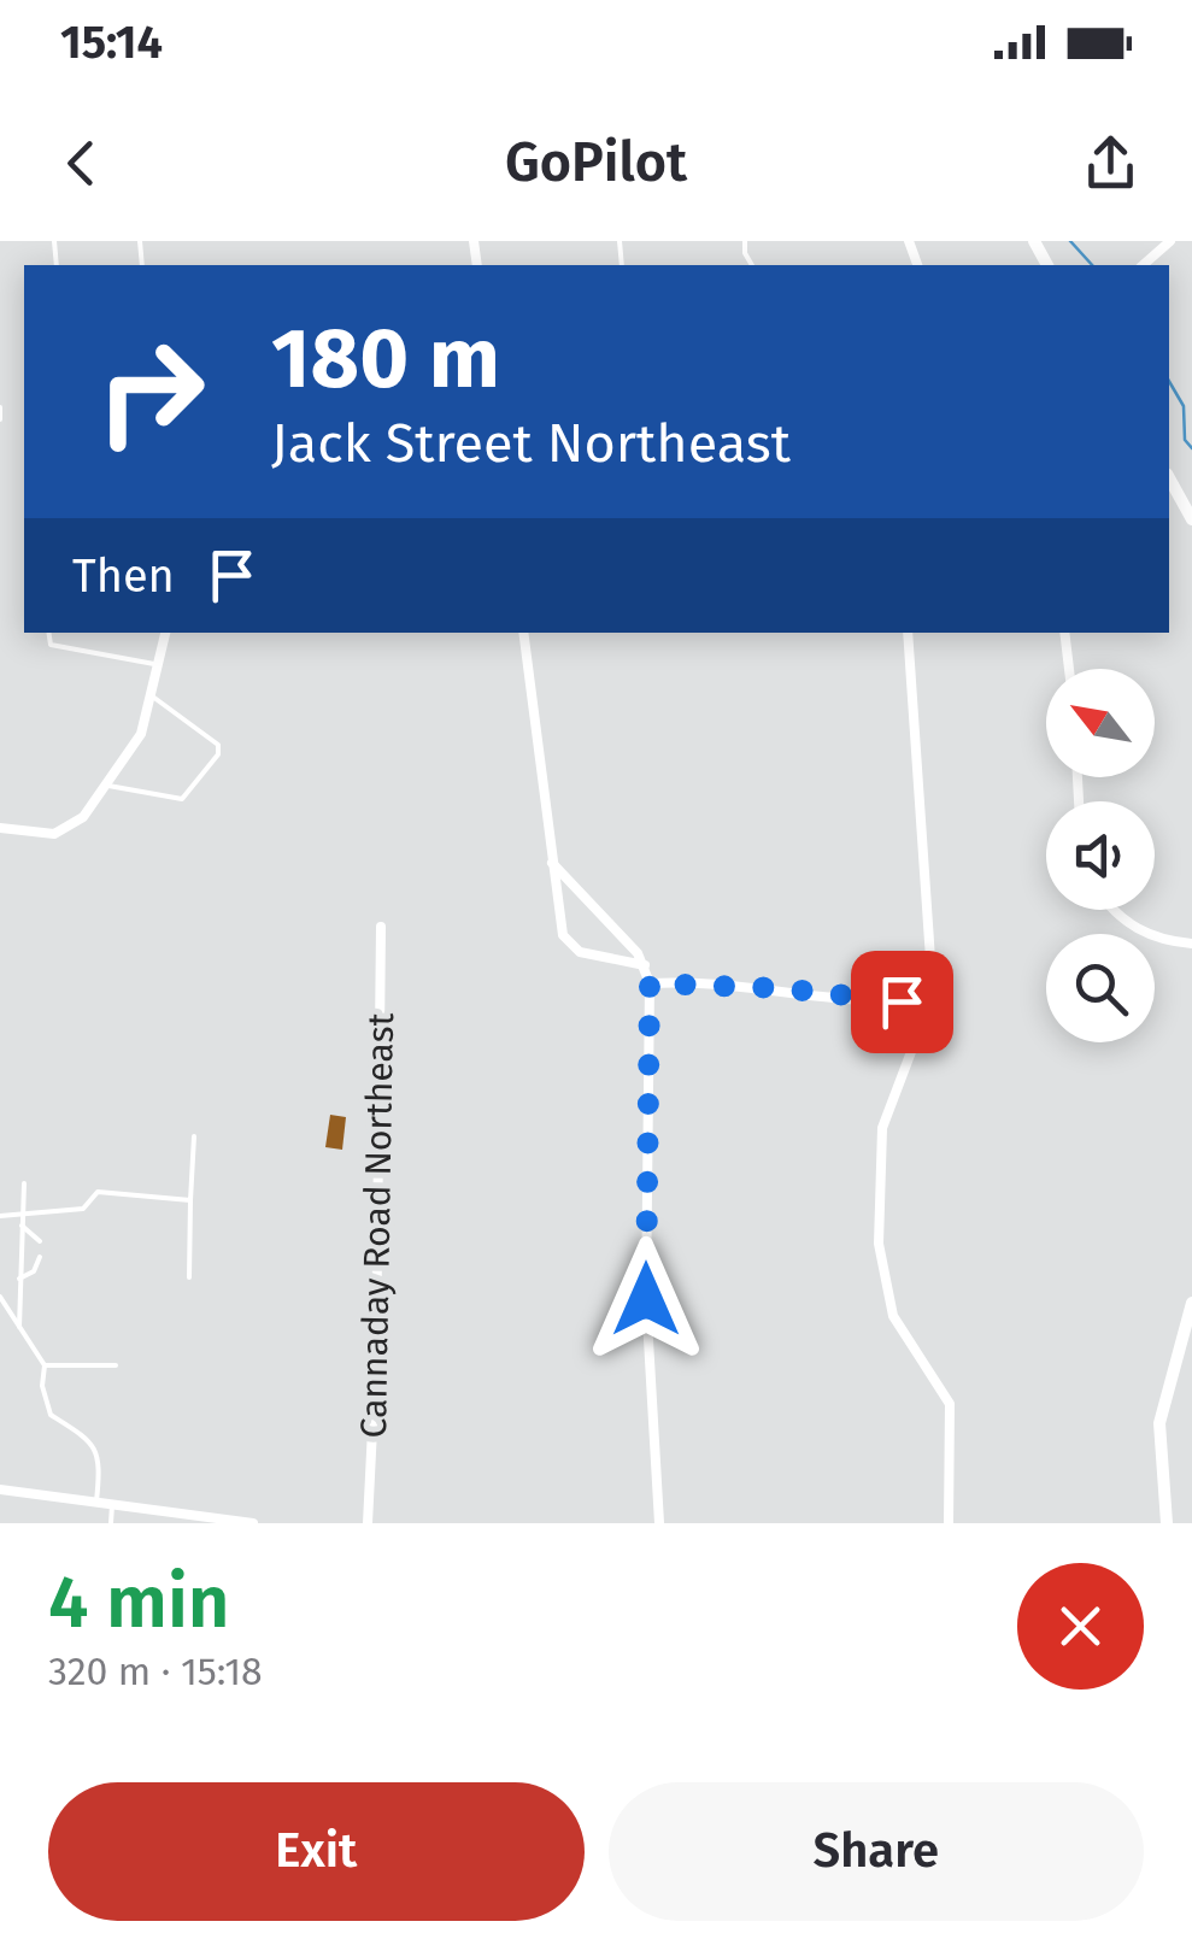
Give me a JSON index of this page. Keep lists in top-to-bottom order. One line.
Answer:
{"streets":{"street":["Cannaday Road Northeast"]},"north":"top left","page":{"status":"15:14","header":"GoPilot","turn":["180 m","Jack Street Northeast"],"then":"Then","heading":["4 min","320 m · 15:18"],"buttons":["Exit","Share"]}}
